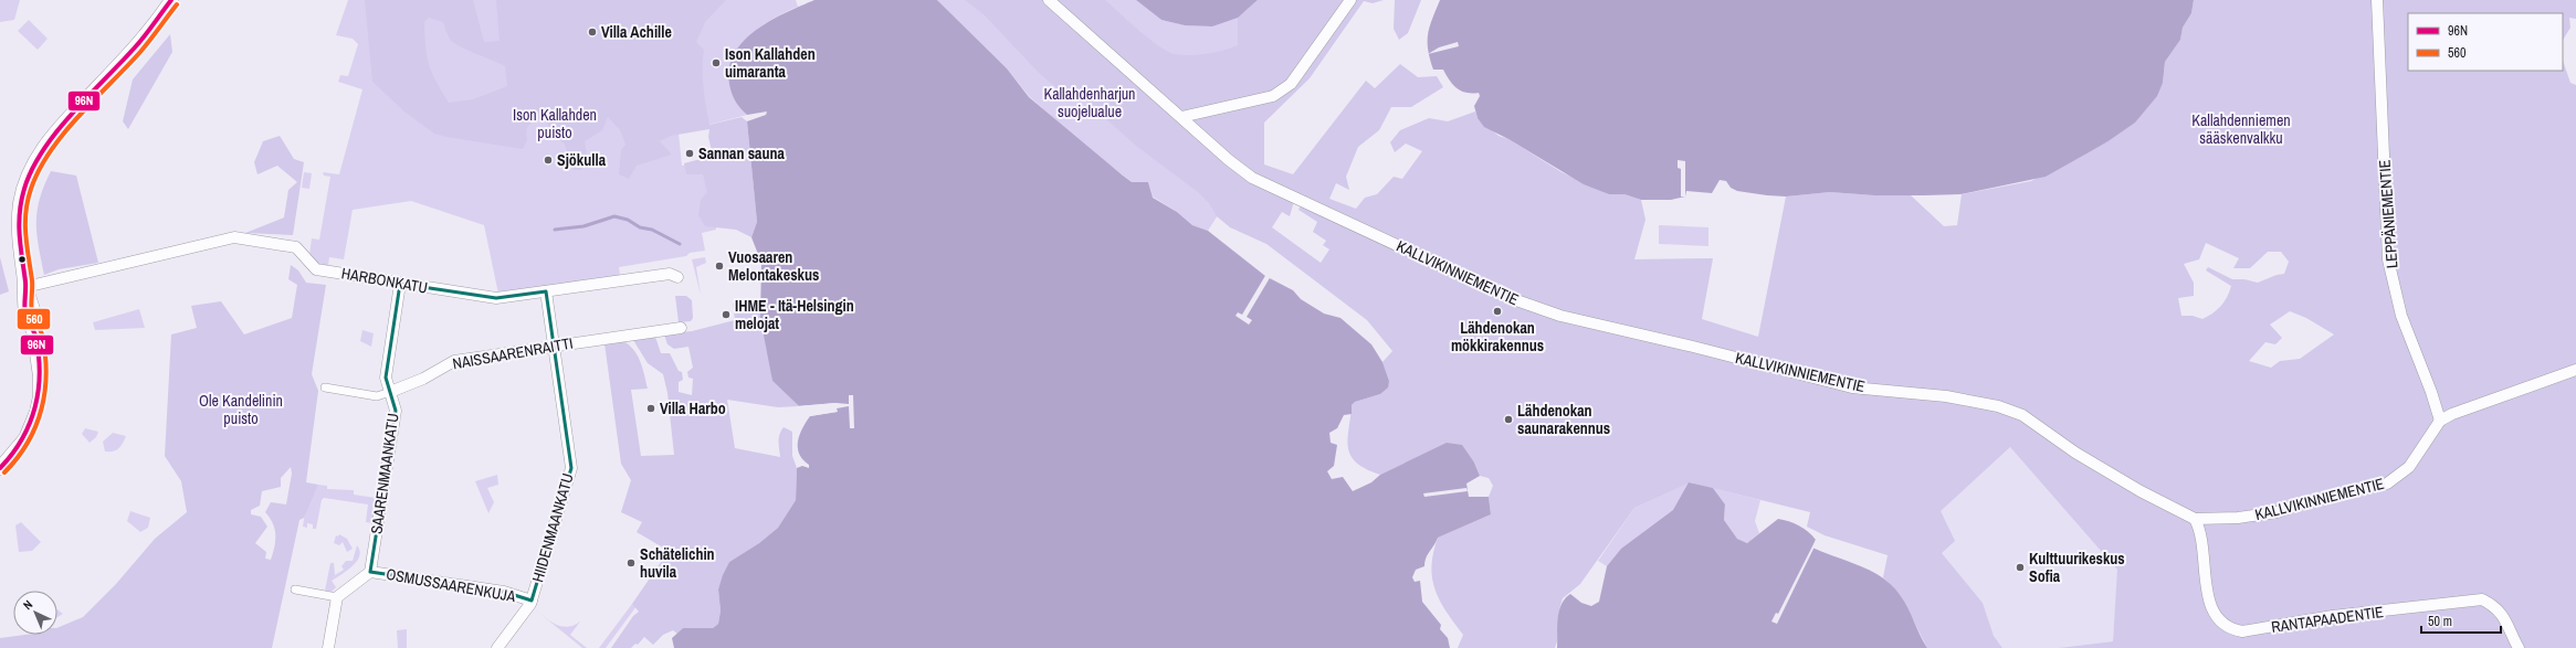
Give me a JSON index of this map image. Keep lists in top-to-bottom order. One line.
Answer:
{"streets":{"street":["LEPPÄNIEMENTIE","KALLVIKINNIEMENTIE","HARBONKATU","NAISSAARENRAITTI","SAARENMAANKATU","HIIDENMAANKATU","OSMUSSAARENKUJA","RANTAPAADENTIE"]},"crossings":[["LEPPÄNIEMENTIE","KALLVIKINNIEMENTIE"],["KALLVIKINNIEMENTIE","RANTAPAADENTIE"],["HARBONKATU","SAARENMAANKATU"],["HARBONKATU","HIIDENMAANKATU"],["NAISSAARENRAITTI","SAARENMAANKATU"],["NAISSAARENRAITTI","HIIDENMAANKATU"],["SAARENMAANKATU","OSMUSSAARENKUJA"],["HIIDENMAANKATU","OSMUSSAARENKUJA"]],"parks":["Kallahdenharjun suojelualue","Ison Kallahden puisto","Kallahdenniemen sääskenvalkku","Ole Kandelinin puisto"],"places":["Villa Achille","Ison Kallahden uimaranta","Sannan sauna","Sjökulla","Vuosaaren Melontakeskus","Lähdenokan mökkirakennus","IHME - Itä-Helsingin melojat","Villa Harbo","Lähdenokan saunarakennus","Schätelichin huvila","Kulttuurikeskus Sofia"],"lines":["transit line 96N","transit line 560"],"legend":["96N","560"],"scale_bar":"50 m","north":"top left"}
